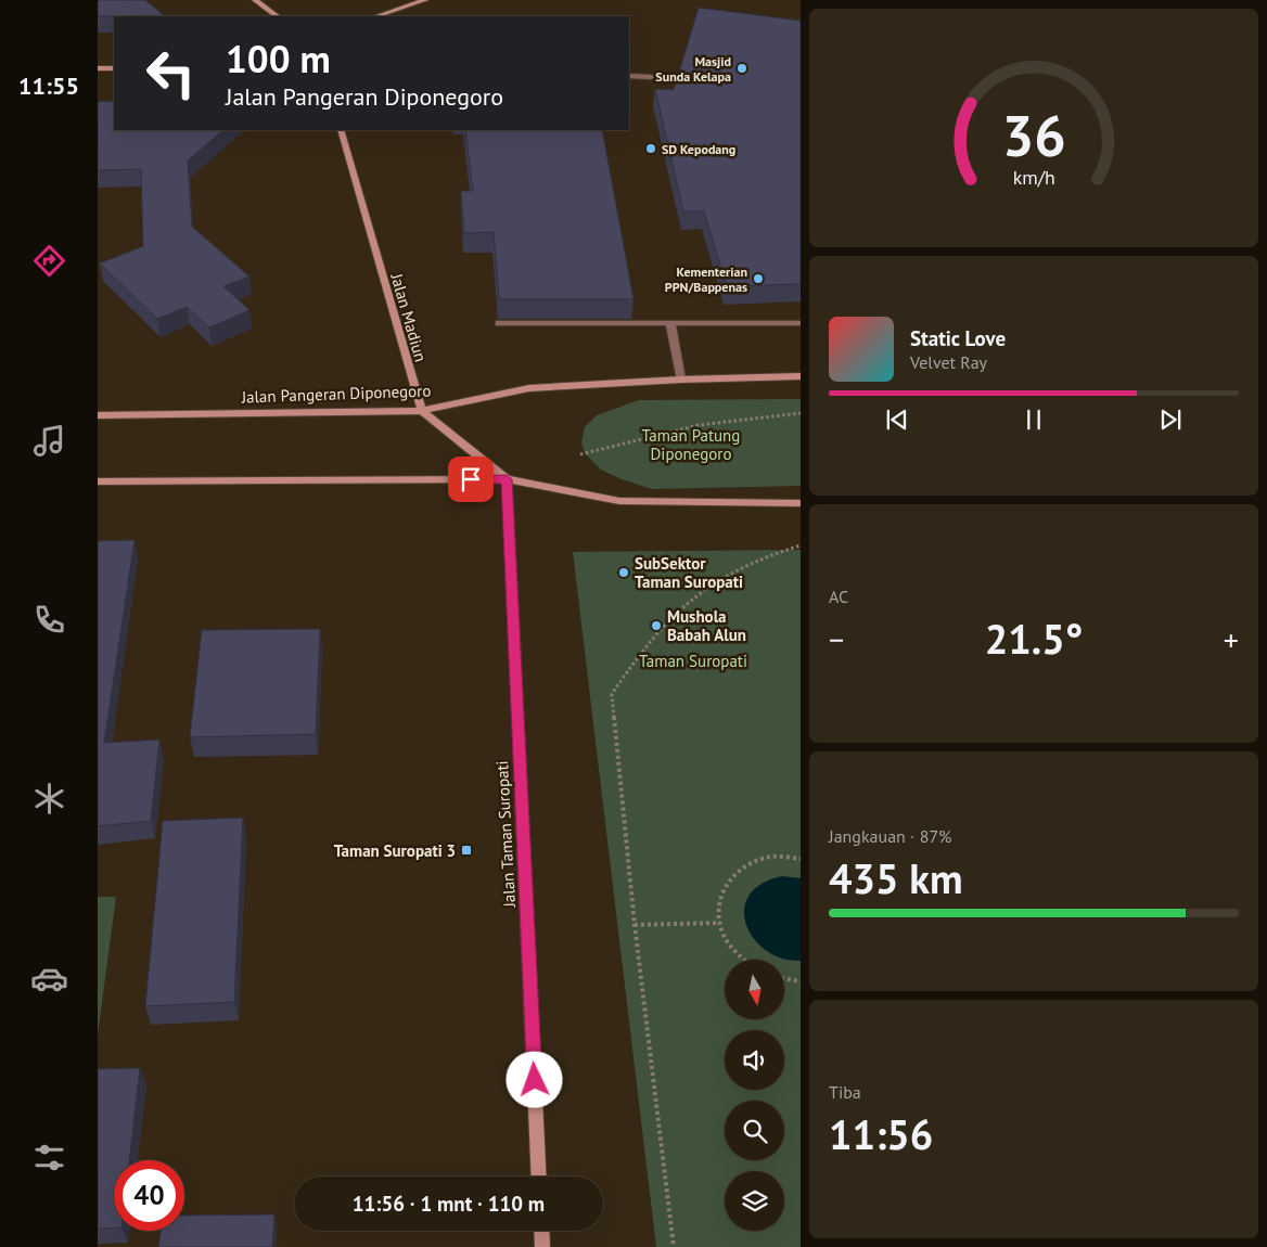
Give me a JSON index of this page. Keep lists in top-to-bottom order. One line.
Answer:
{"streets":{"street":["Jalan Madiun","Jalan Pangeran Diponegoro","Jalan Taman Suropati"]},"crossings":[["Jalan Madiun","Jalan Pangeran Diponegoro"]],"parks":["Taman Patung Diponegoro","Taman Suropati"],"places":{"other":["Masjid Sunda Kelapa","SD Kepodang","Kementerian PPN/Bappenas","SubSektor Taman Suropati","Mushola Babah Alun"],"transit":["Taman Suropati 3"]},"north":"bottom","page":{"tabs":"11:55","turn":["100 m","Jalan Pangeran Diponegoro"],"song":["Static Love","Velvet Ray"],"tile":["AC",["Jangkauan · 87%","435 km"],["Tiba","11:56"]],"heat":["−","21.5°","+"],"limit":"40","trip":"11:56 · 1 mnt · 110 m","gauge":["36","km/h"]}}
